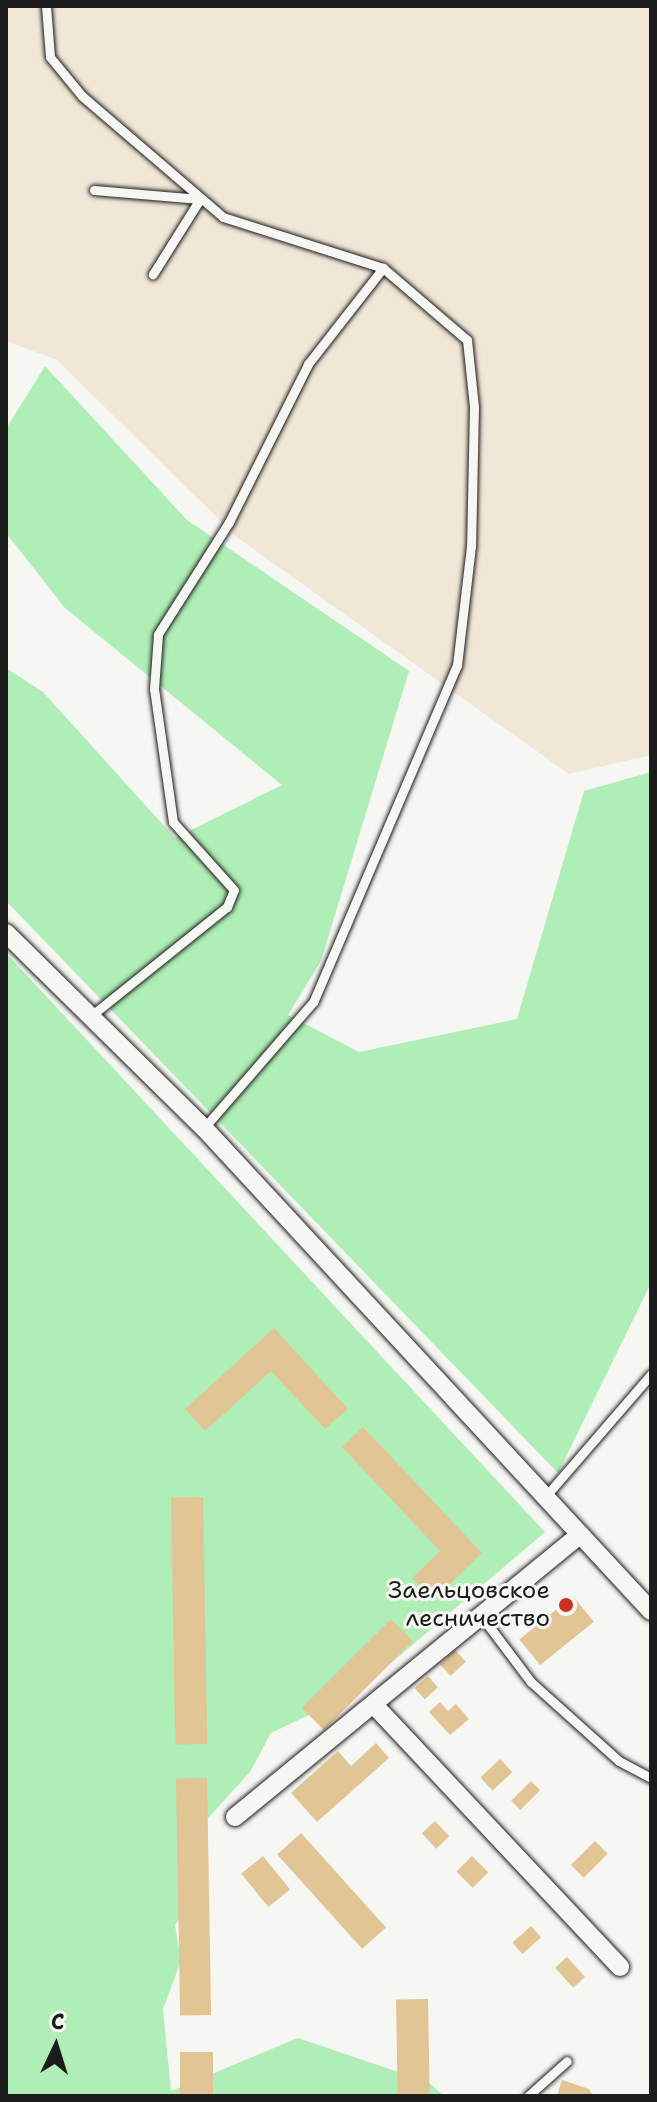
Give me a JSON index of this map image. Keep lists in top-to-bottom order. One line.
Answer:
{"places":["Заельцовское лесничество"],"north":"top"}
